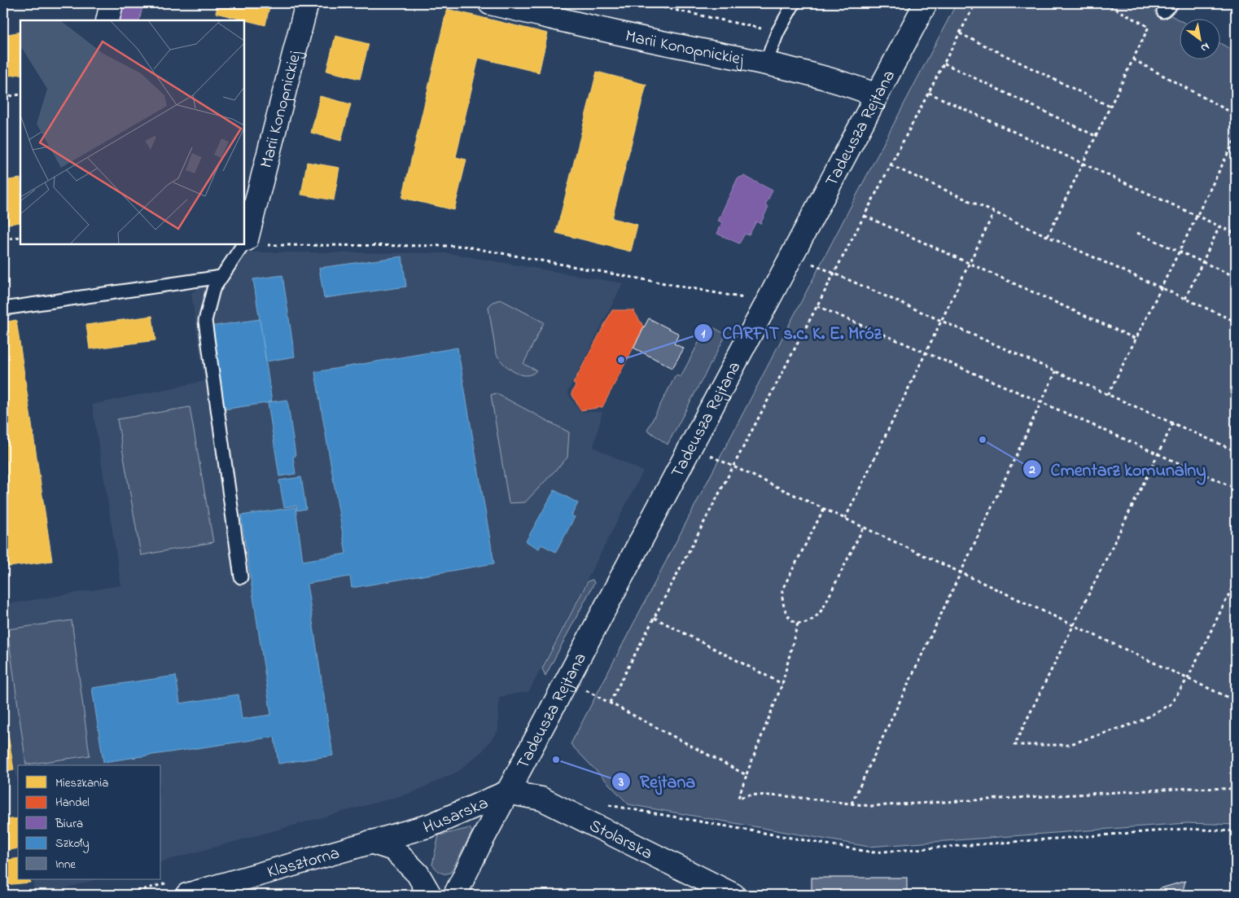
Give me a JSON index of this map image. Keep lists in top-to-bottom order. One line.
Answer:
{"streets":{"street":["Marii Konopnickiej","Tadeusza Rejtana","Husarska","Stolarska","Klasztorna"]},"crossings":[["Marii Konopnickiej","Tadeusza Rejtana"],["Tadeusza Rejtana","Husarska"],["Tadeusza Rejtana","Stolarska"],["Husarska","Stolarska"],["Husarska","Klasztorna"]],"places":["CARFIT s.c. K. E. Mróz","Cmentarz komunalny","Rejtana"],"legend":["Mieszkania","Handel","Biura","Szkoły","Inne"],"north":"bottom right"}
